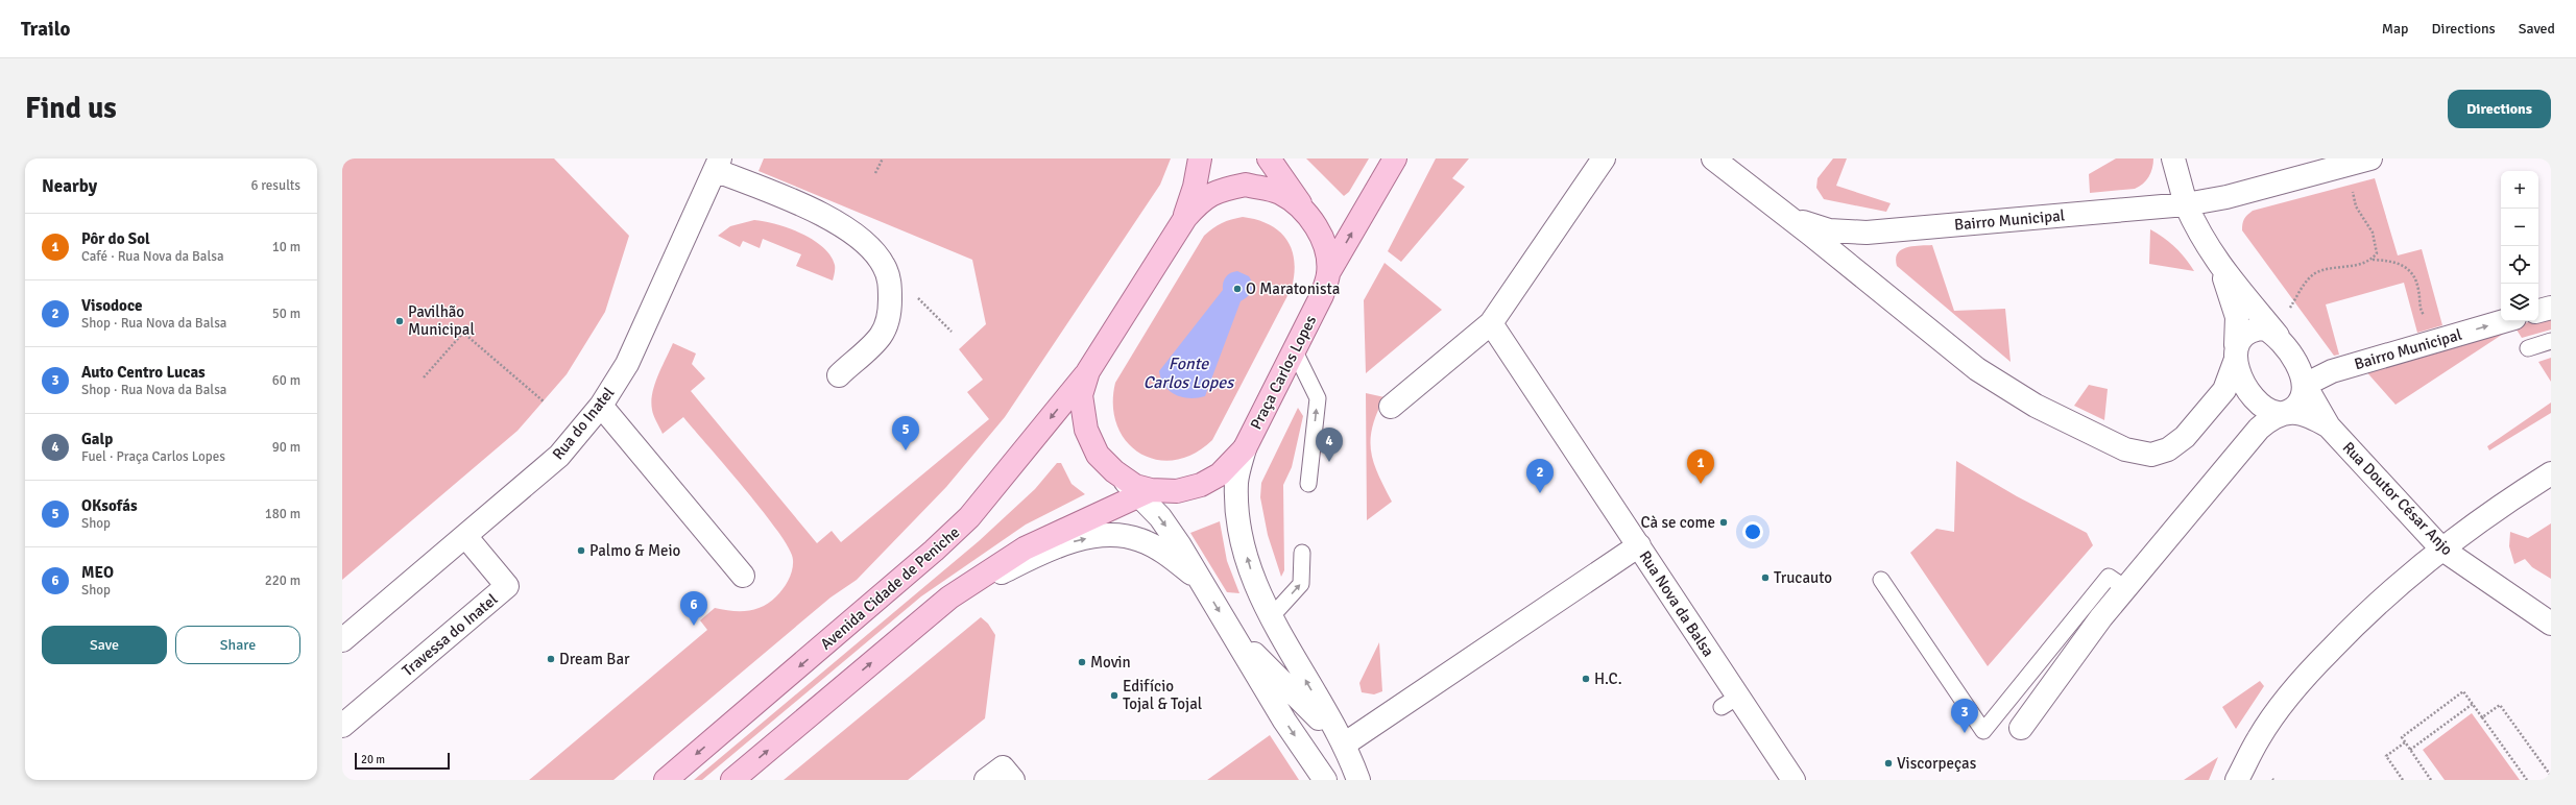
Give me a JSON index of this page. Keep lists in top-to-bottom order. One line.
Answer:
{"streets":{"main road":["Praça Carlos Lopes","Avenida Cidade de Peniche"],"street":["Bairro Municipal","Rua do Inatel","Rua Doutor César Anjo","Rua Nova da Balsa","Travessa do Inatel"]},"crossings":[["Bairro Municipal","Rua Doutor César Anjo"],["Praça Carlos Lopes","Avenida Cidade de Peniche"],["Rua do Inatel","Travessa do Inatel"]],"water":["Fonte Carlos Lopes"],"places":["O Maratonista","Pavilhão Municipal","Cà se come","Palmo & Meio","Trucauto","Dream Bar","Movin","H.C.","Edifício Tojal & Tojal","Viscorpeças"],"scale_bar":"20 m","page":{"header":"Trailo","nav":["Map","Directions","Saved"],"buttons":["Directions",["Save","Share"]],"title":"Find us","heading":["Nearby","6 results"],"map_buttons":["+","−"],"list":[{"mark":"1","name":"Pôr do Sol","note":"Café · Rua Nova da Balsa","value":"10 m"},{"mark":"2","name":"Visodoce","note":"Shop · Rua Nova da Balsa","value":"50 m"},{"mark":"3","name":"Auto Centro Lucas","note":"Shop · Rua Nova da Balsa","value":"60 m"},{"mark":"4","name":"Galp","note":"Fuel · Praça Carlos Lopes","value":"90 m"},{"mark":"5","name":"OKsofás","note":"Shop","value":"180 m"},{"mark":"6","name":"MEO","note":"Shop","value":"220 m"}],"pins":["5","4","1","2","6","3"],"scale":"20 m"}}
